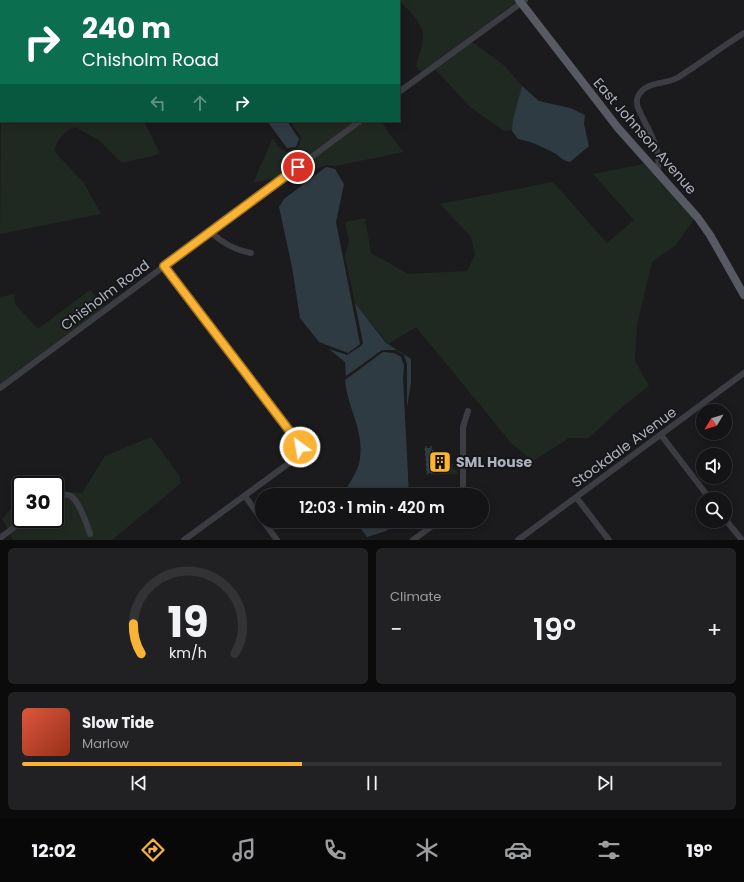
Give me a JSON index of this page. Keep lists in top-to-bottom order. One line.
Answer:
{"streets":{"main road":["East Johnson Avenue"],"street":["Chisholm Road","Stockdale Avenue"]},"places":{"building":["SML House"]},"north":"bottom left","page":{"turn":["240 m","Chisholm Road"],"limit":"30","trip":"12:03 · 1 min · 420 m","tile":"Climate","heat":["−","19°","+"],"song":["Slow Tide","Marlow"],"tabs":["12:02","19°"],"gauge":["19","km/h"]}}
